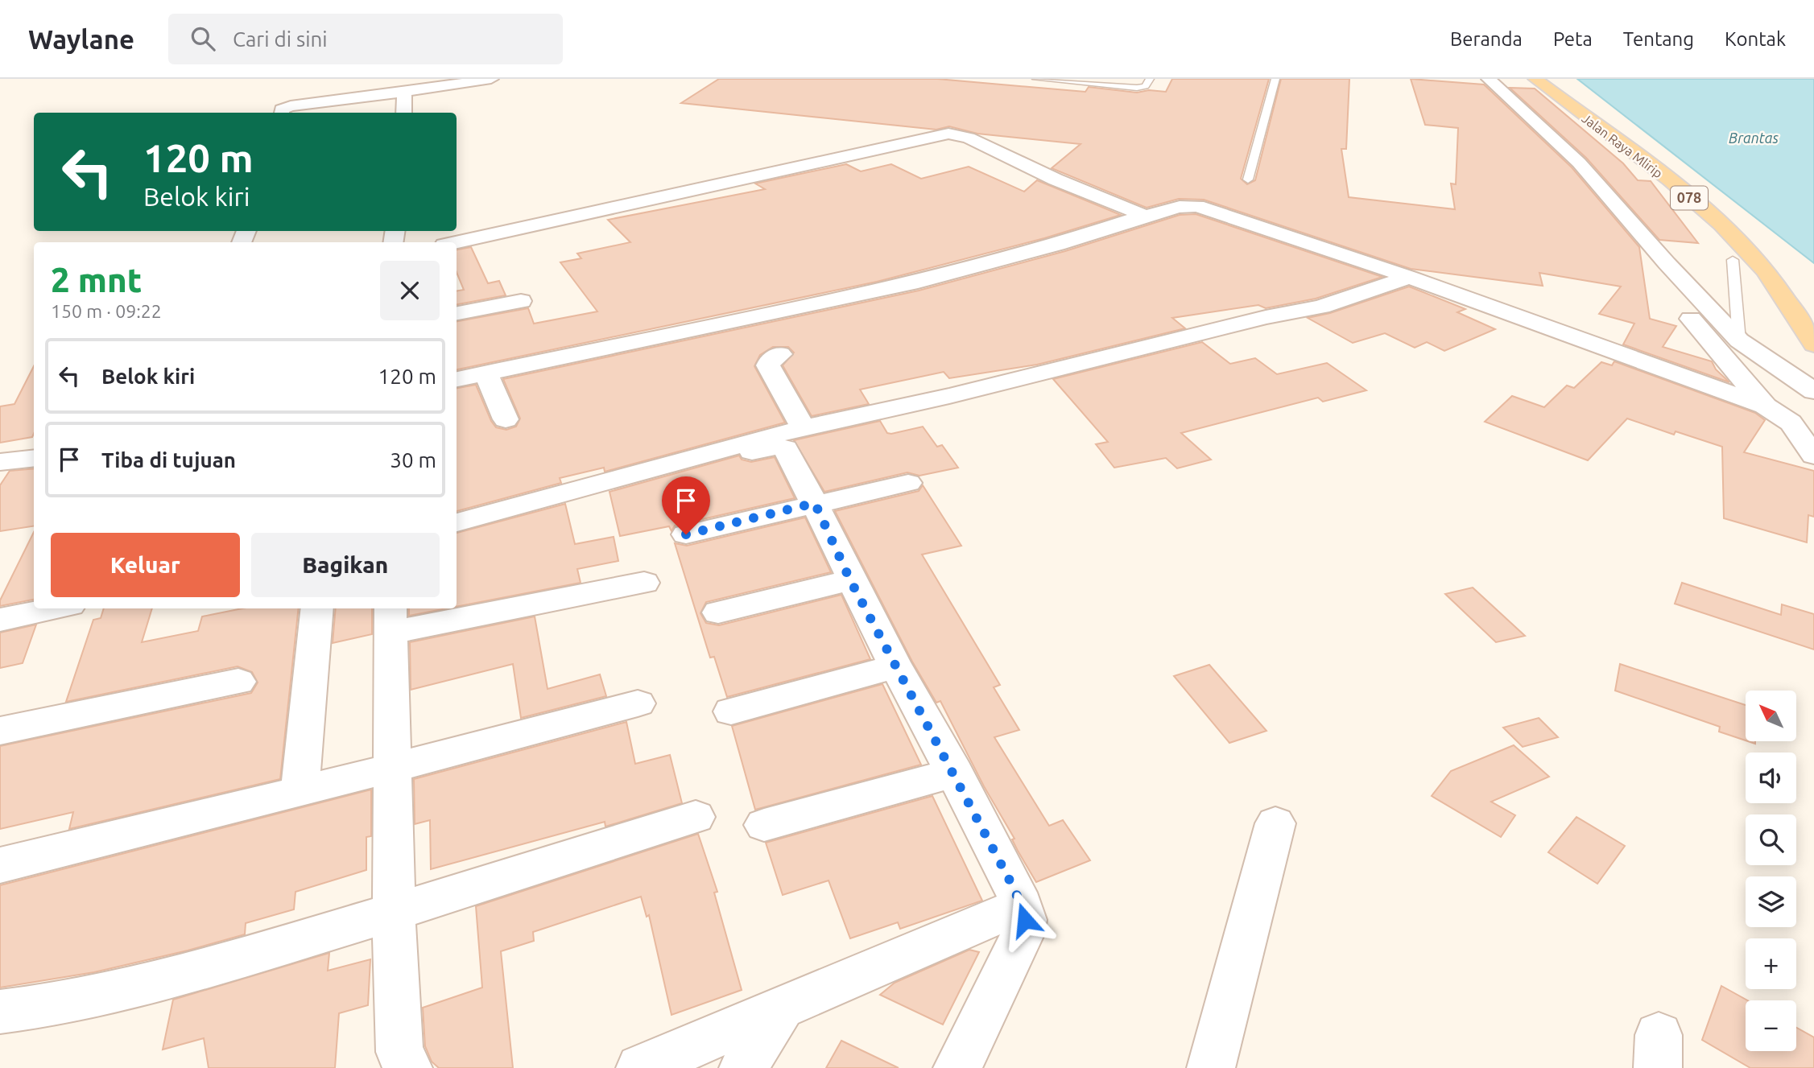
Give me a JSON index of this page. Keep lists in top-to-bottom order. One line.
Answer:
{"streets":{"main road":["Jalan Raya Mlirip","078"]},"water":["Brantas"],"north":"top left","page":{"header":"Waylane","search":"Cari di sini","nav":["Beranda","Peta","Tentang","Kontak"],"turn":["120 m","Belok kiri"],"heading":["2 mnt","150 m · 09:22"],"list":[{"name":"Belok kiri","value":"120 m"},{"name":"Tiba di tujuan","value":"30 m"}],"buttons":["Keluar","Bagikan"],"map_buttons":["+","−"]}}
